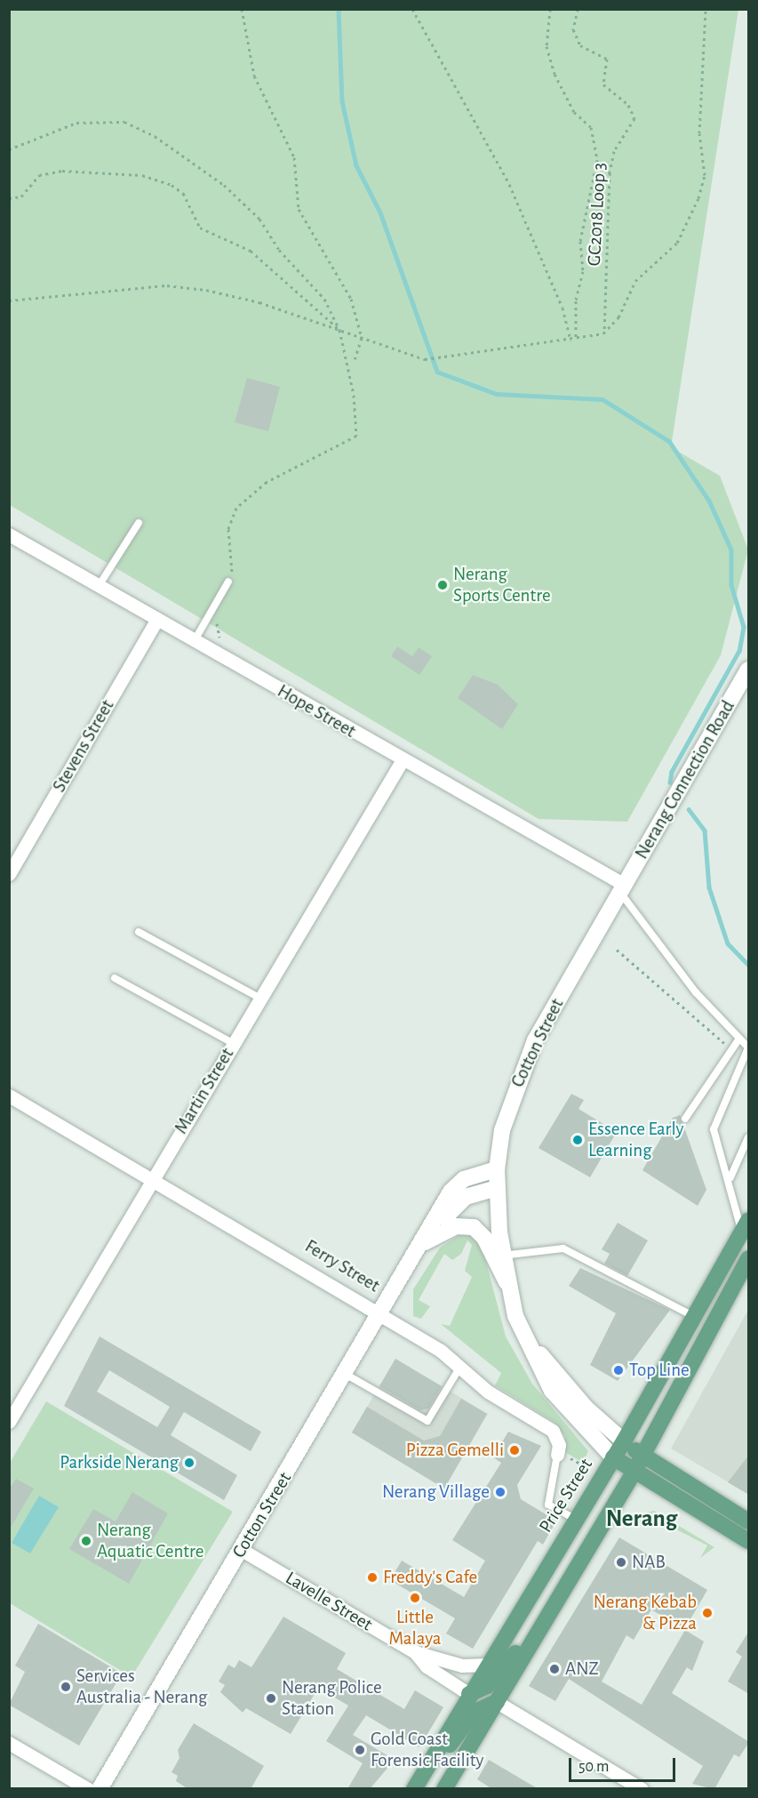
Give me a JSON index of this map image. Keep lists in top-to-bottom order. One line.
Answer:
{"streets":{"main road":["Nerang Connection Road","Cotton Street","Price Street"],"street":["Hope Street","Stevens Street","Martin Street","Ferry Street","Lavelle Street"],"path":["GC2018 Loop 3"]},"crossings":[["Hope Street","Stevens Street"],["Hope Street","Nerang Connection Road"],["Hope Street","Cotton Street"],["Hope Street","Martin Street"],["Nerang Connection Road","Cotton Street"],["Cotton Street","Ferry Street"],["Cotton Street","Lavelle Street"],["Martin Street","Ferry Street"],["Price Street","Lavelle Street"]],"districts":["Nerang"],"places":["Nerang Sports Centre","Essence Early Learning","Top Line","Pizza Gemelli","Parkside Nerang","Nerang Village","Nerang Aquatic Centre","NAB","Freddy's Cafe","Little Malaya","Nerang Kebab & Pizza","ANZ","Services Australia - Nerang","Nerang Police Station","Gold Coast Forensic Facility"],"scale_bar":"50 m"}
